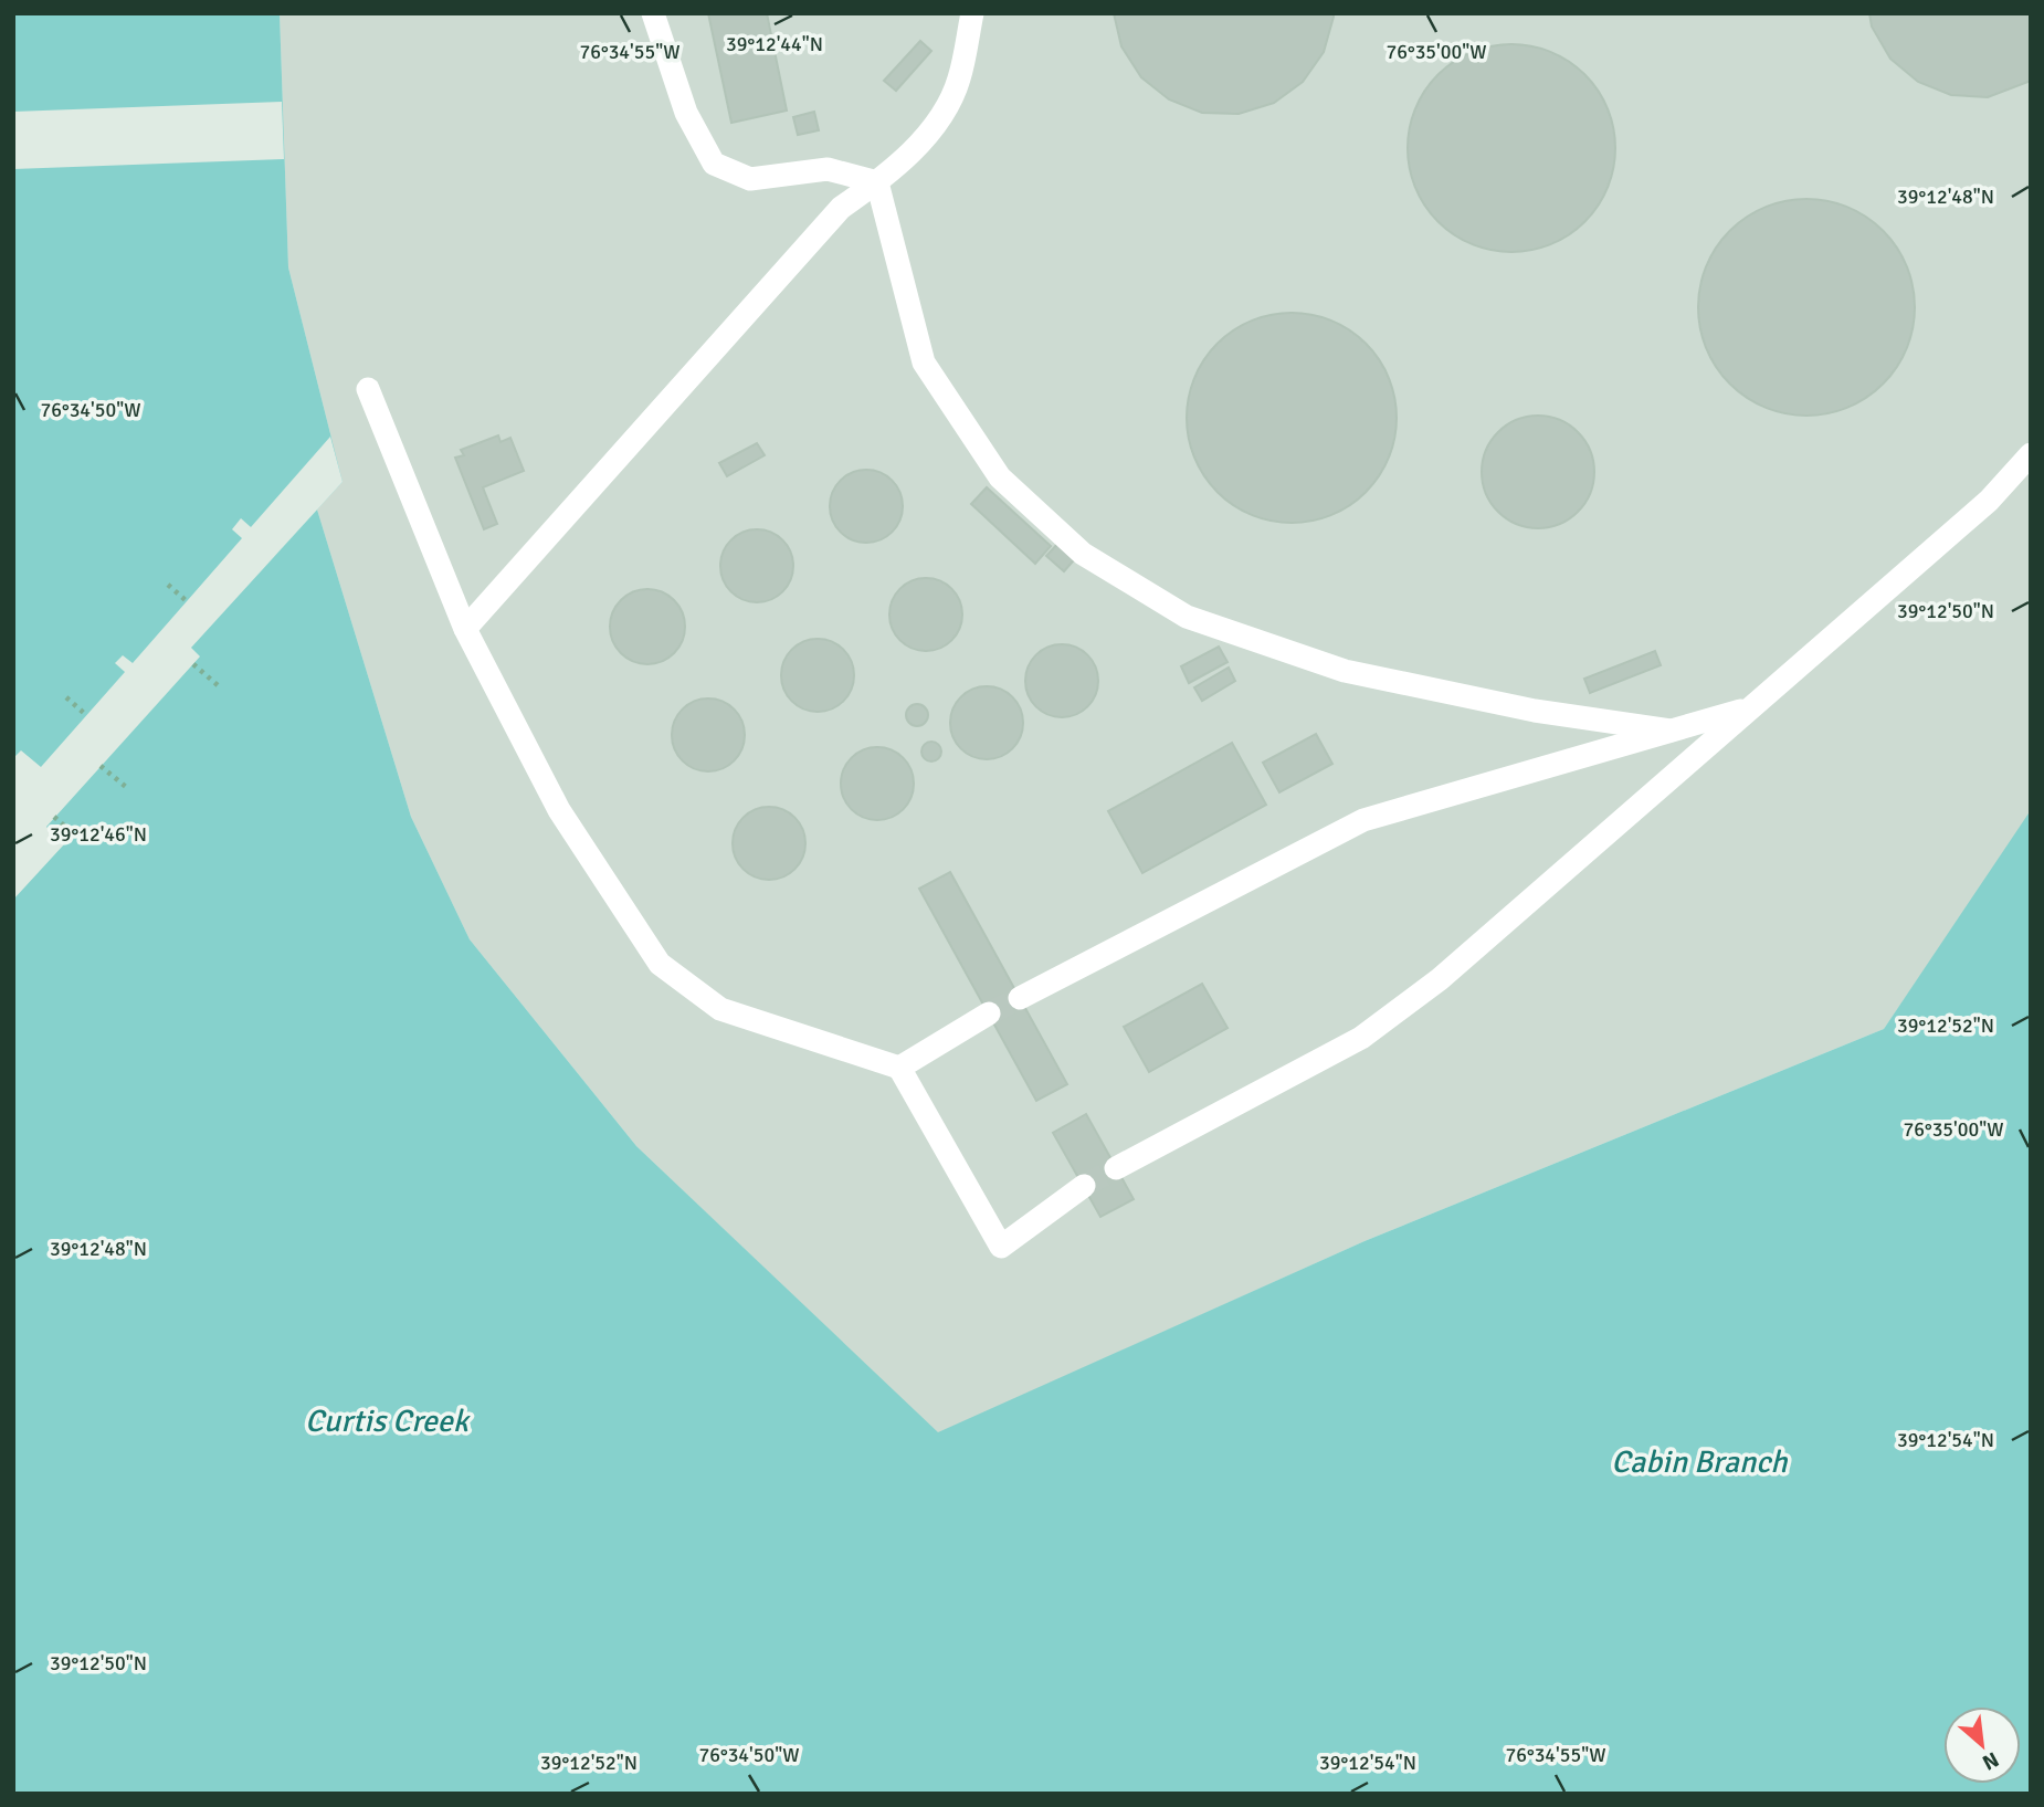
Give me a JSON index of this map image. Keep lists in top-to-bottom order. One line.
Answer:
{"water":["Curtis Creek","Cabin Branch"],"north":"bottom right","coordinates":["39°12'44\"N","76°34'55\"W","76°35'00\"W","39°12'48\"N","76°34'50\"W","39°12'50\"N","39°12'46\"N","39°12'52\"N","39°12'54\"N"]}
